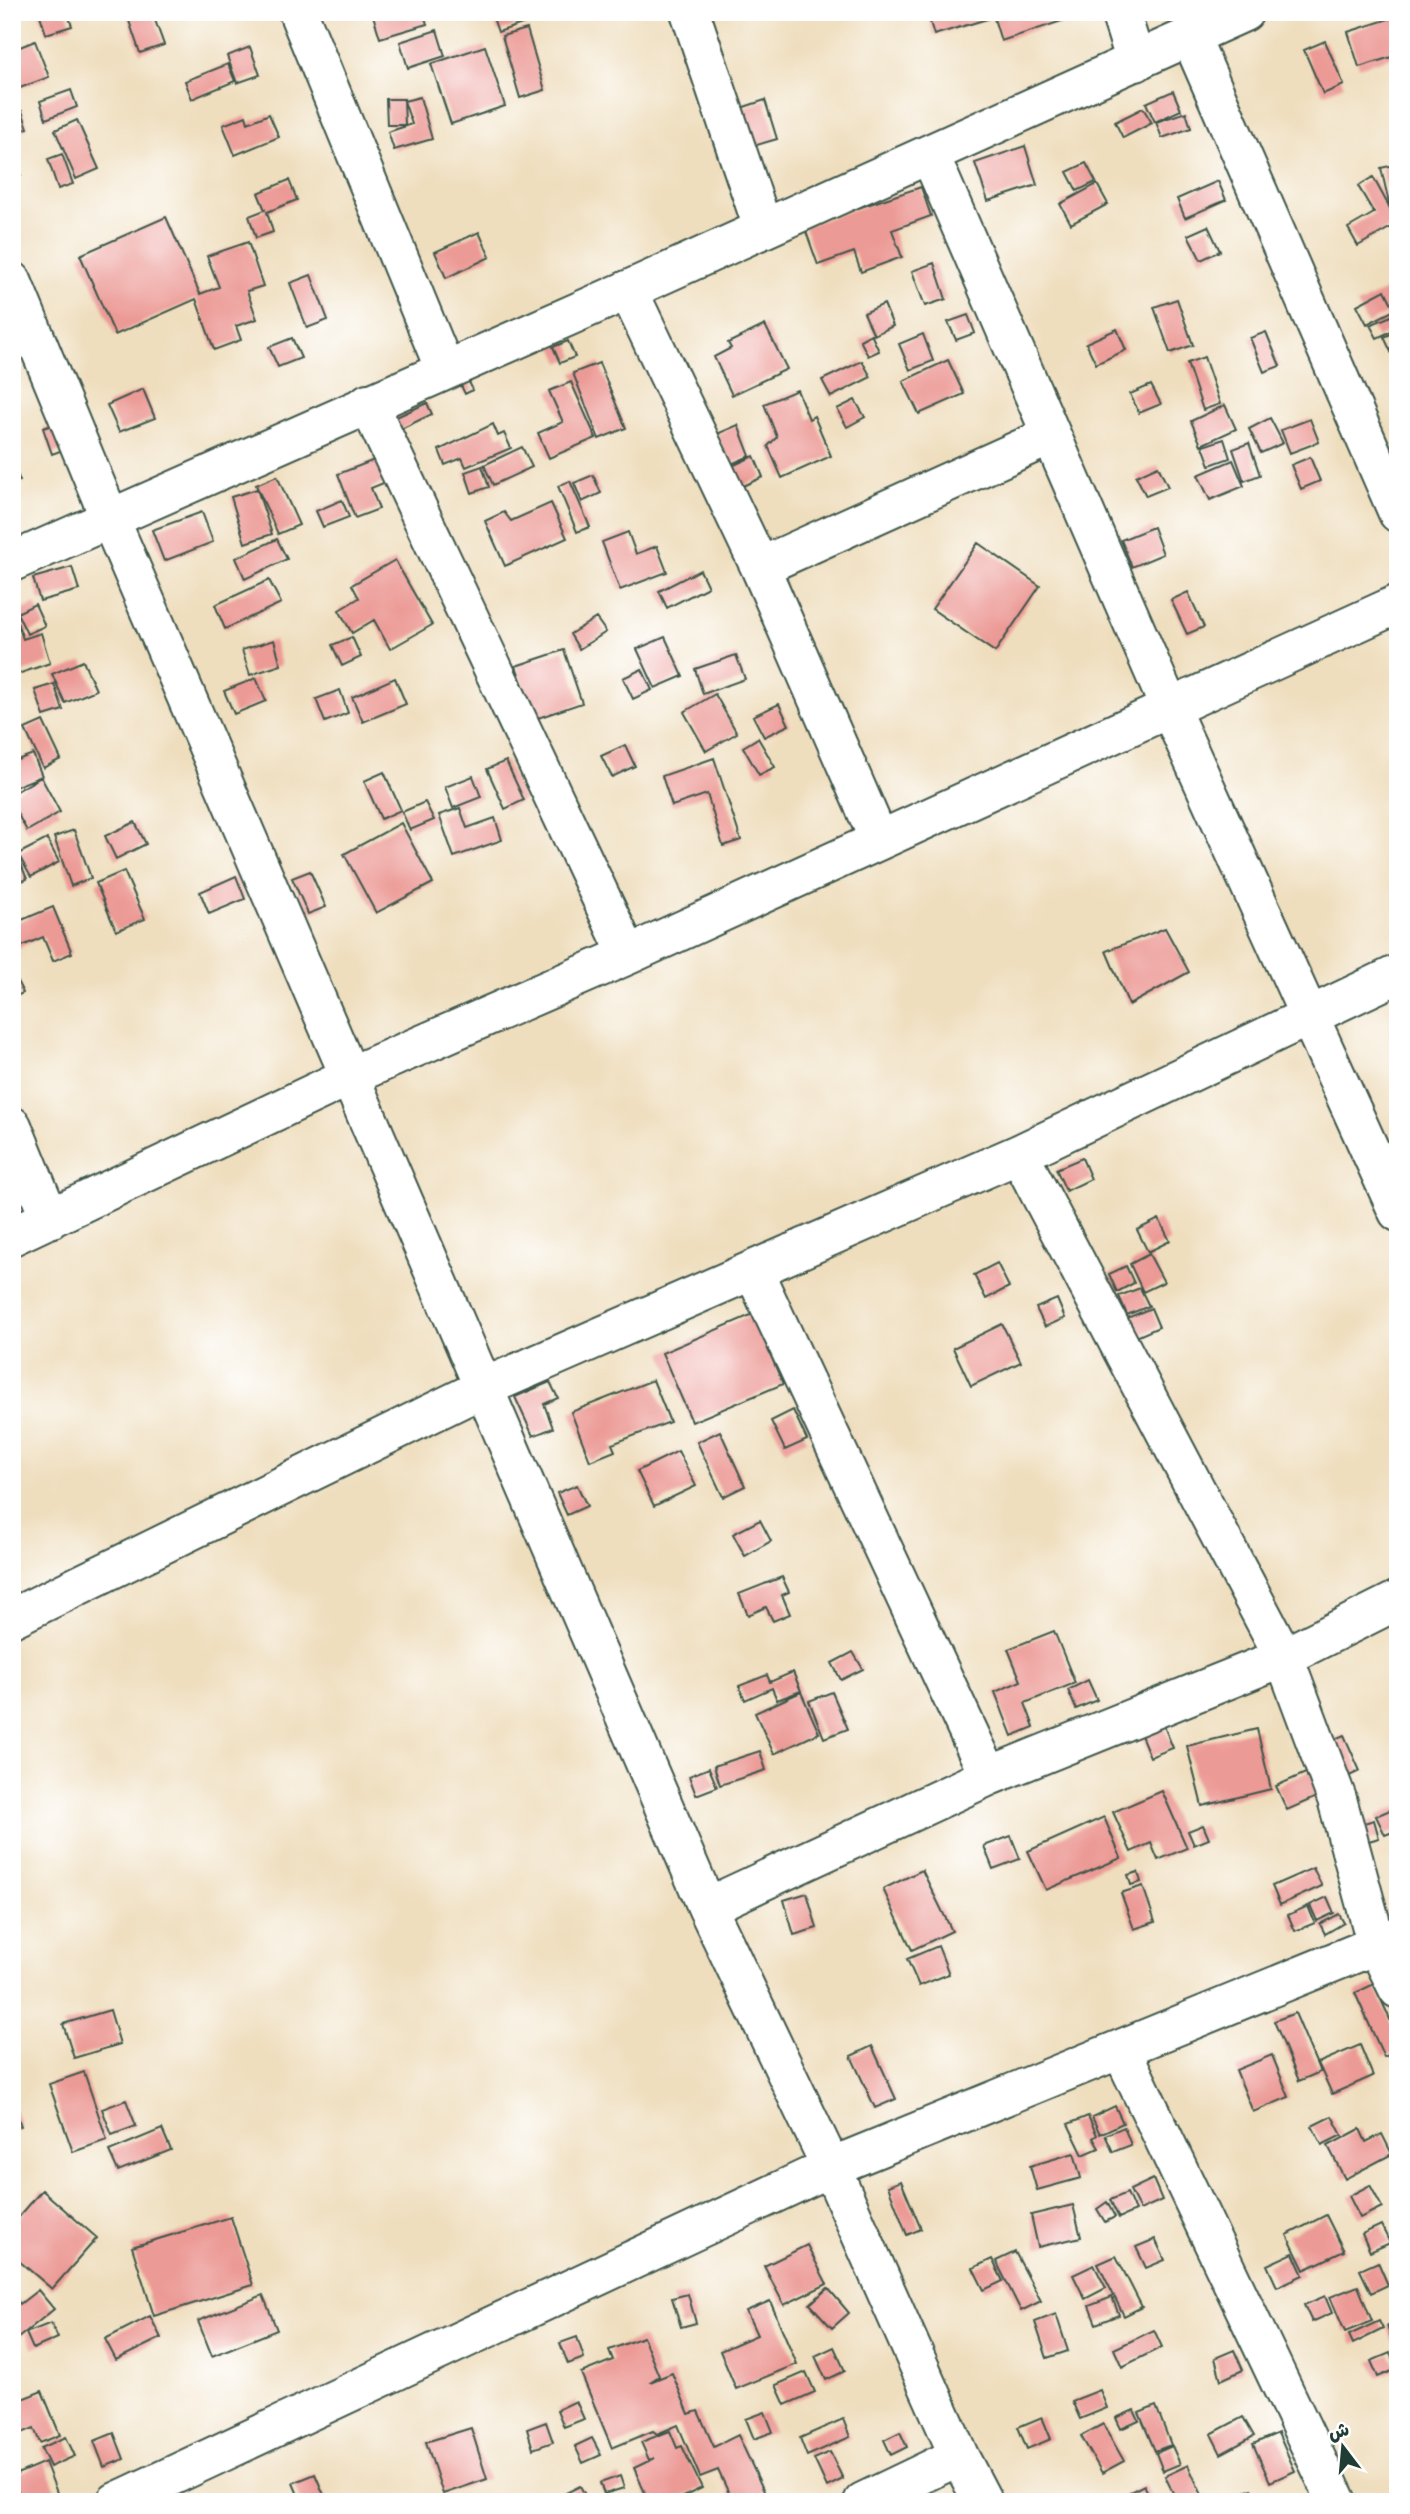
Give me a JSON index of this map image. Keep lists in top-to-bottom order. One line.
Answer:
{"north":"top"}
